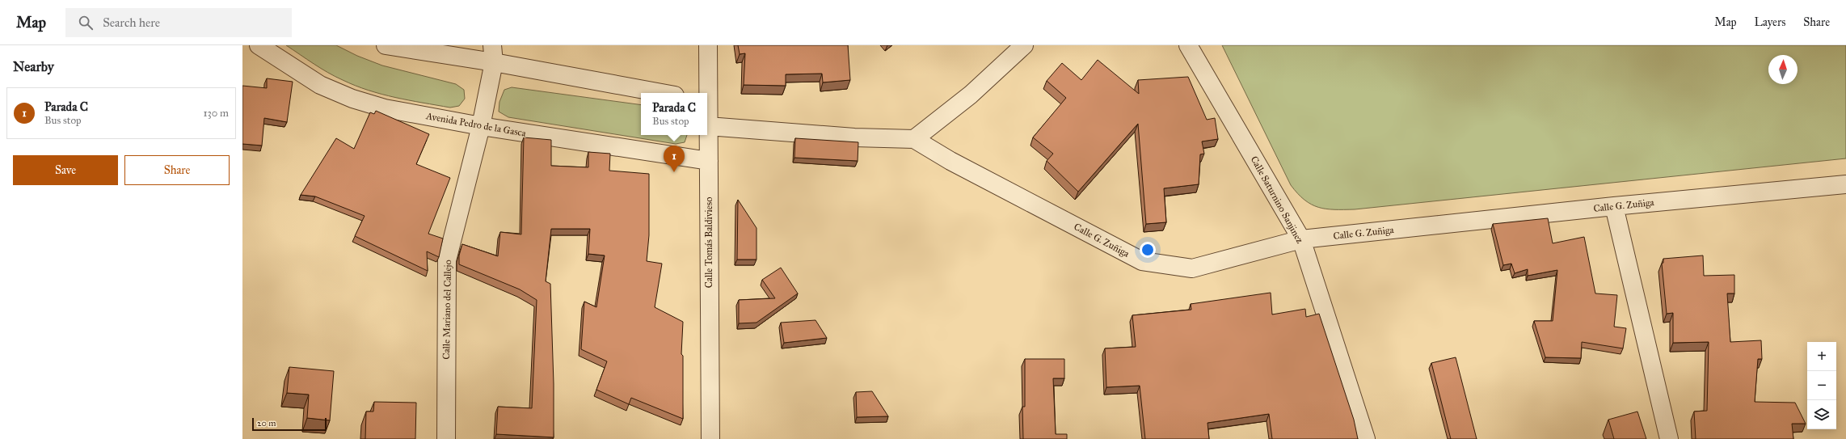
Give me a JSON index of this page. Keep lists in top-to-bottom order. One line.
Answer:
{"streets":{"street":["Avenida Pedro de la Gasca","Calle Saturnino Sanjinez","Calle G. Zuñiga","Calle Tomás Baldivieso","Calle Mariano del Callejo"]},"crossings":[["Avenida Pedro de la Gasca","Calle Tomás Baldivieso"],["Avenida Pedro de la Gasca","Calle Mariano del Callejo"],["Calle Saturnino Sanjinez","Calle G. Zuñiga"]],"scale_bar":"20 m","north":"top","page":{"header":"Map","search":"Search here","nav":["Map","Layers","Share"],"heading":"Nearby","list":[{"mark":"1","name":"Parada C","note":"Bus stop","value":"130 m"}],"popup":["Parada C","Bus stop"],"buttons":["Save","Share"],"pins":"1","map_buttons":["+","−"],"scale":"20 m"}}
